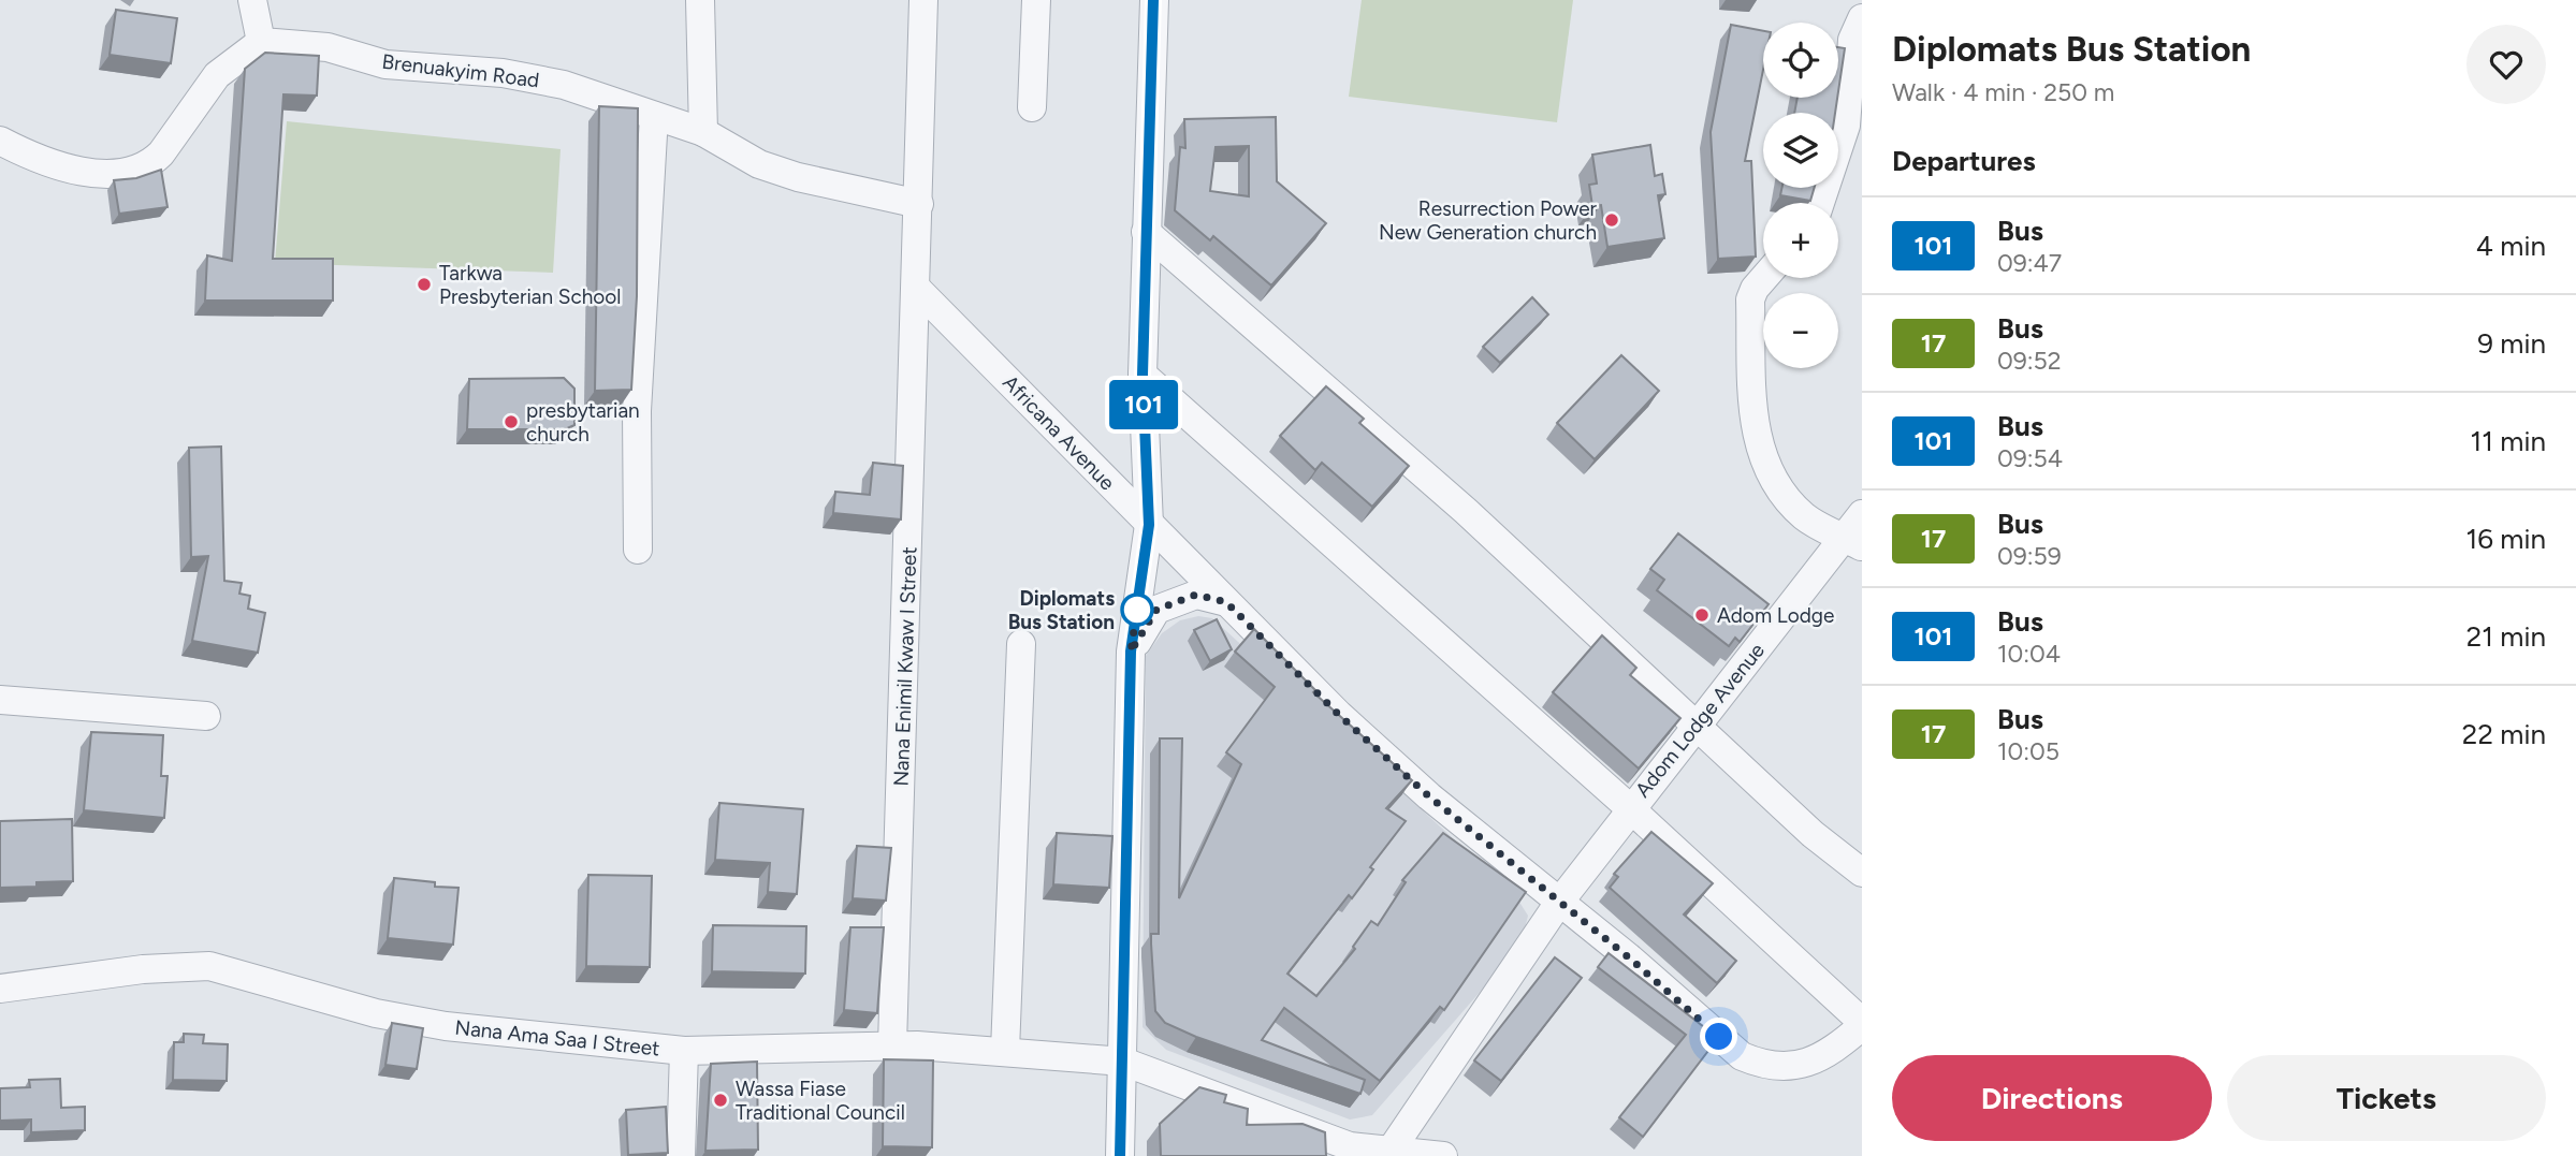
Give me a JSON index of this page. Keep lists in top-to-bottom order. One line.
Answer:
{"streets":{"street":["Brenuakyim Road","Africana Avenue","Nana Enimil Kwaw I Street","Adom Lodge Avenue","Nana Ama Saa I Street"]},"crossings":[["Brenuakyim Road","Nana Enimil Kwaw I Street"],["Africana Avenue","Nana Enimil Kwaw I Street"],["Africana Avenue","Adom Lodge Avenue"],["Nana Enimil Kwaw I Street","Nana Ama Saa I Street"],["Adom Lodge Avenue","Nana Ama Saa I Street"]],"places":["Resurrection Power New Generation church","Tarkwa Presbyterian School","presbytarian church","Diplomats Bus Station","Adom Lodge","Wassa Fiase Traditional Council"],"lines":["bus line 101"],"page":{"on_map":"101","heading":[["Diplomats Bus Station","Walk · 4 min · 250 m"],"Departures"],"map_buttons":["+","−"],"list":[{"mark":"101","name":"Bus","note":"09:47","value":"4 min"},{"mark":"17","name":"Bus","note":"09:52","value":"9 min"},{"mark":"101","name":"Bus","note":"09:54","value":"11 min"},{"mark":"17","name":"Bus","note":"09:59","value":"16 min"},{"mark":"101","name":"Bus","note":"10:04","value":"21 min"},{"mark":"17","name":"Bus","note":"10:05","value":"22 min"}],"buttons":["Directions","Tickets"]}}
